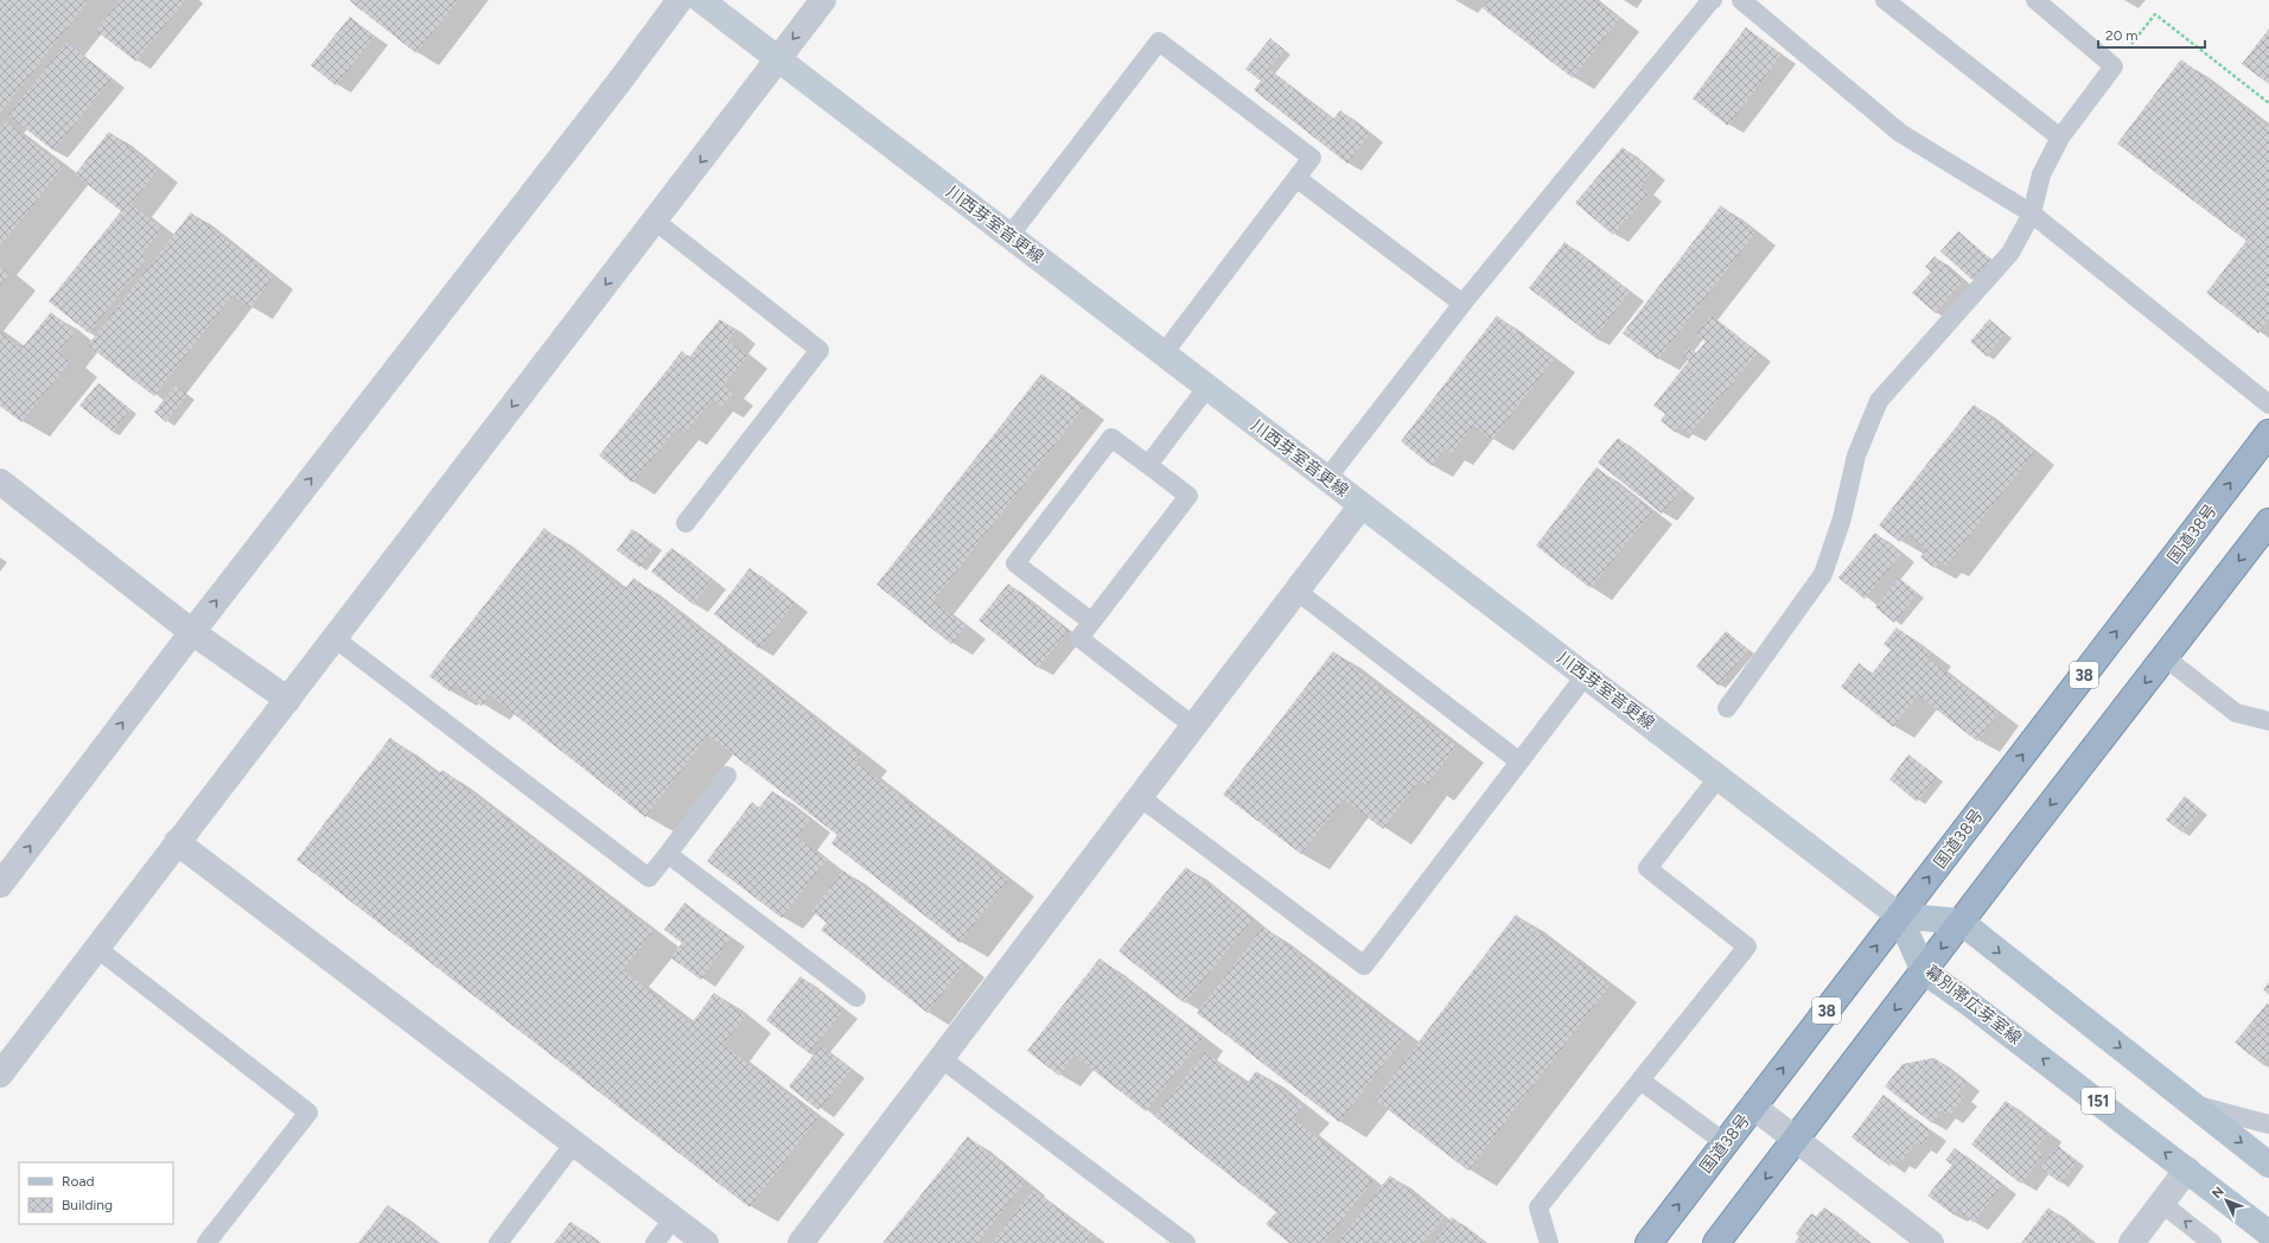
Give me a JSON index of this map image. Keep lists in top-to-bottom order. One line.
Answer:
{"streets":{"highway":["国道38号","38"],"main road":["川西芽室音更線","幕別帯広芽室線","151"]},"crossings":[["川西芽室音更線","国道38号"],["川西芽室音更線","幕別帯広芽室線"],["国道38号","幕別帯広芽室線"]],"legend":["Road","Building"],"scale_bar":"20 m","north":"top left"}
